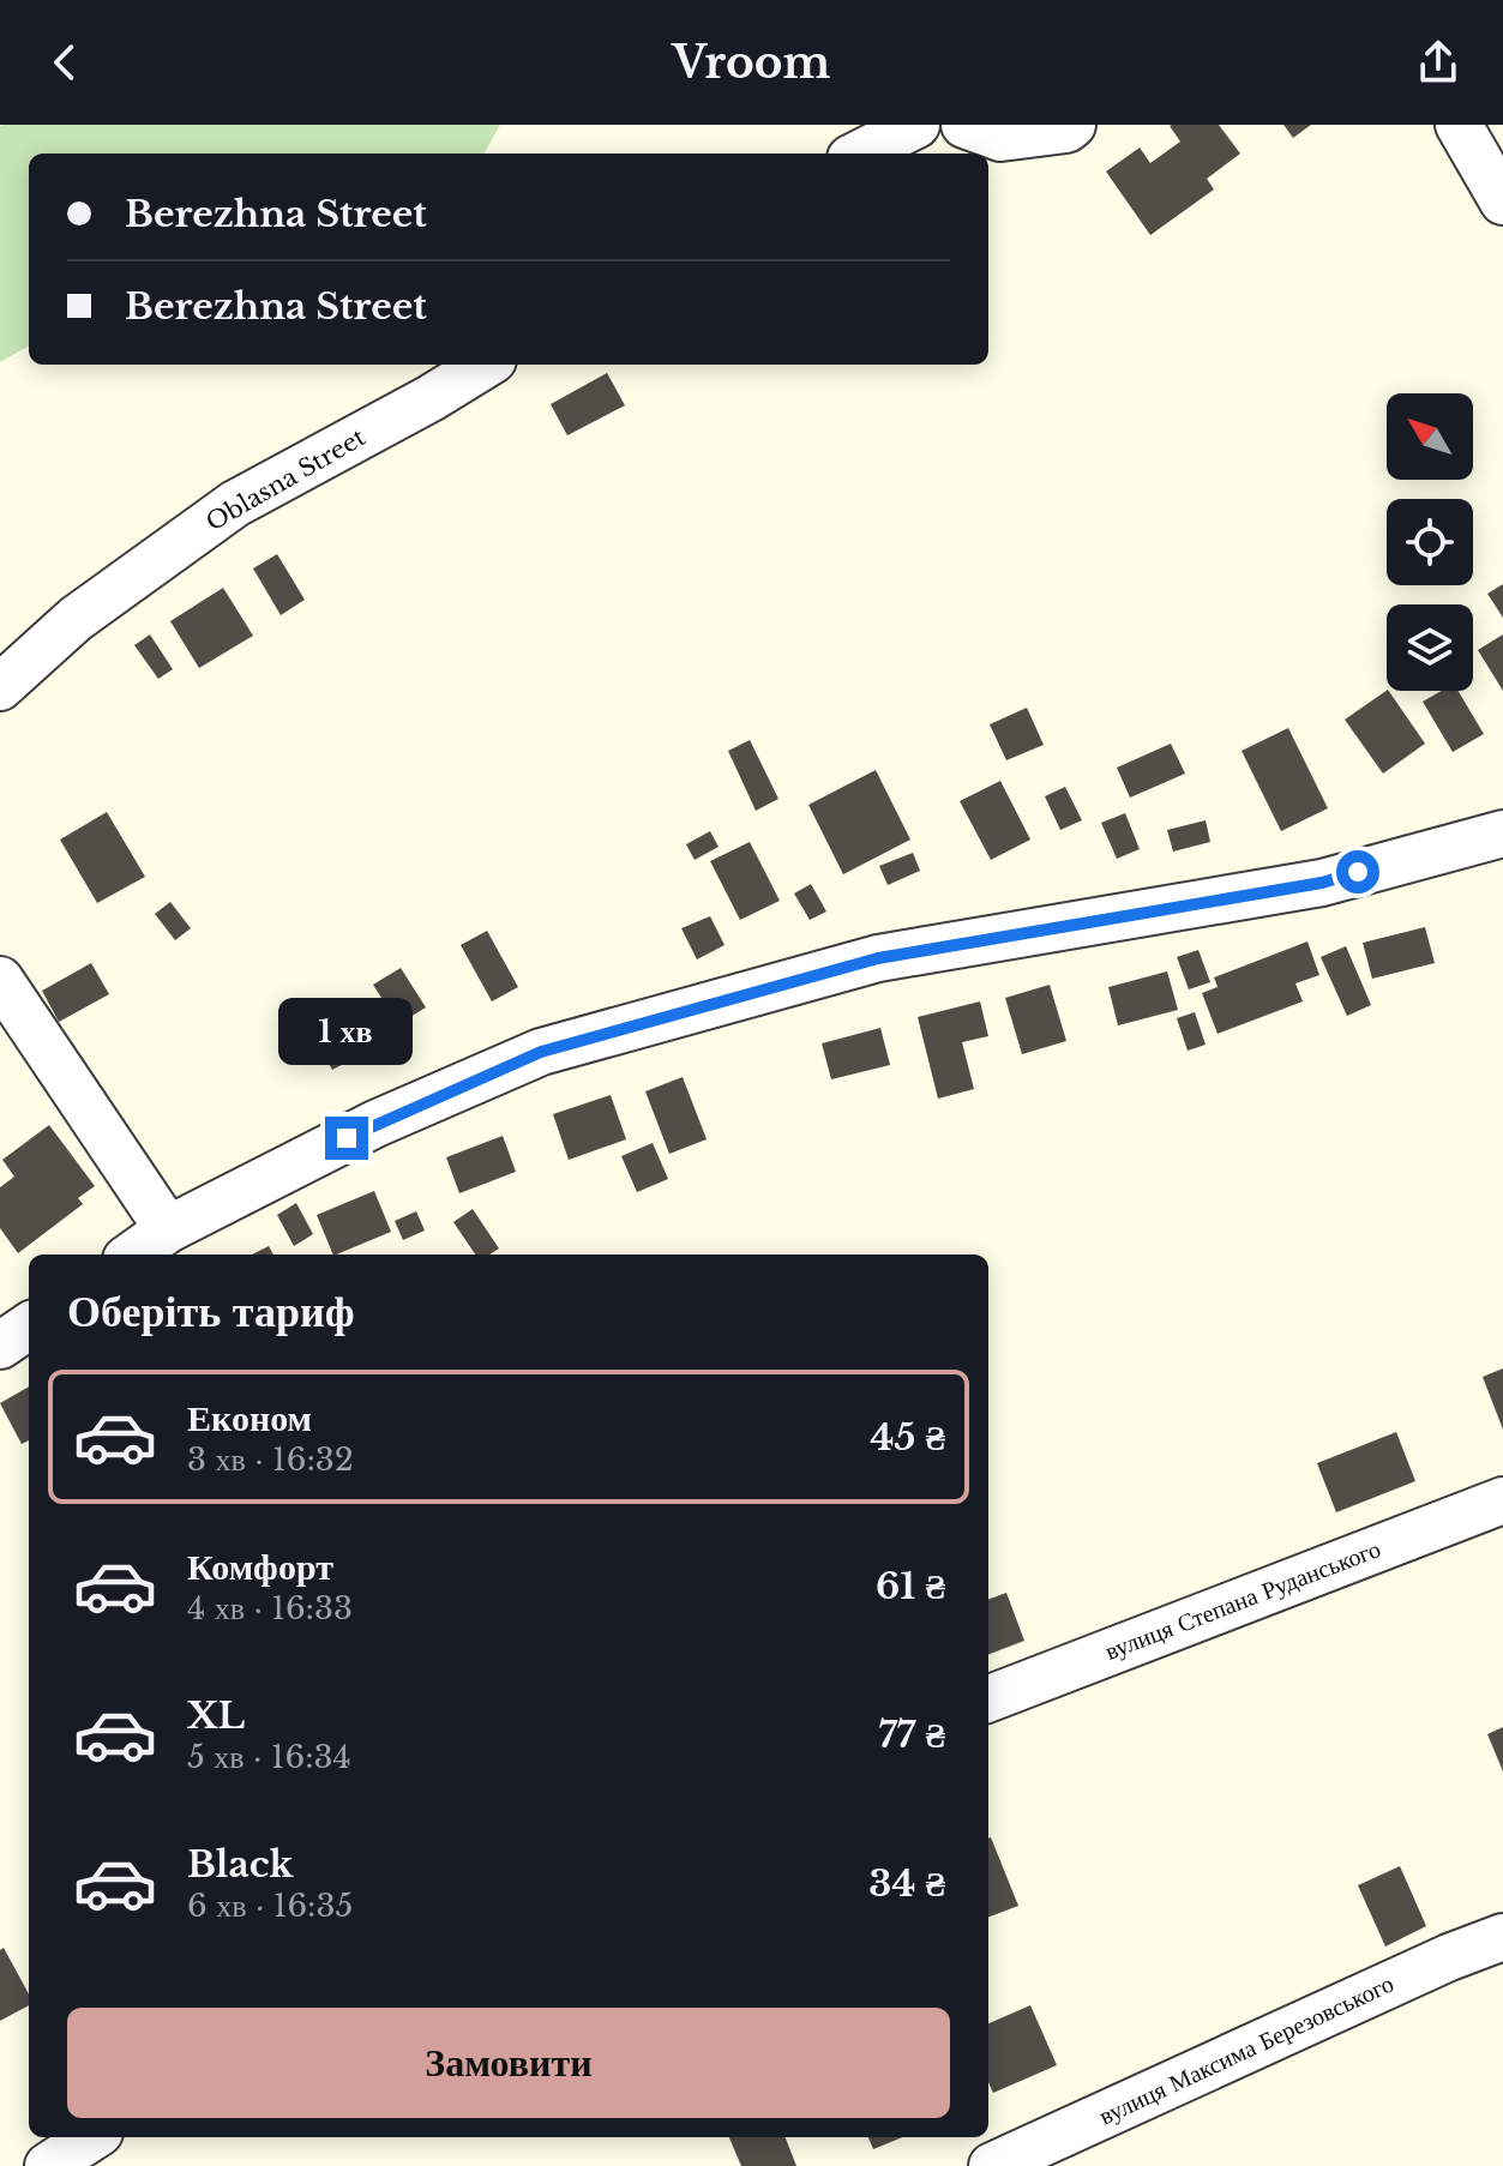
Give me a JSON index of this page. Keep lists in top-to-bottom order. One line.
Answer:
{"streets":{"street":["Oblasna Street","вулиця Степана Руданського","вулиця Максима Березовського"]},"north":"top left","page":{"header":"Vroom","banner":["Berezhna Street","Berezhna Street"],"bubble":"1 хв","heading":"Оберіть тариф","list":[{"name":"Економ","note":"3 хв · 16:32","value":"45 ₴"},{"name":"Комфорт","note":"4 хв · 16:33","value":"61 ₴"},{"name":"XL","note":"5 хв · 16:34","value":"77 ₴"},{"name":"Black","note":"6 хв · 16:35","value":"34 ₴"}],"buttons":"Замовити"}}
